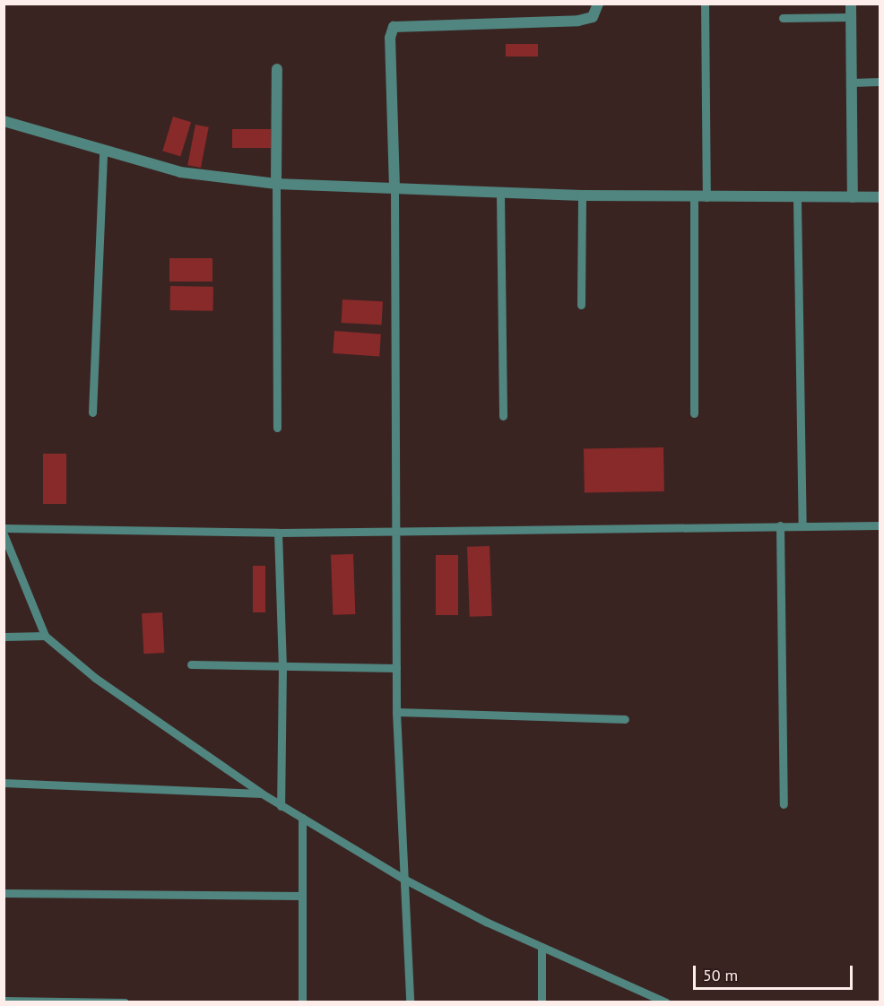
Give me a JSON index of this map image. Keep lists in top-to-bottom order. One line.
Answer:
{"scale_bar":"50 m"}
